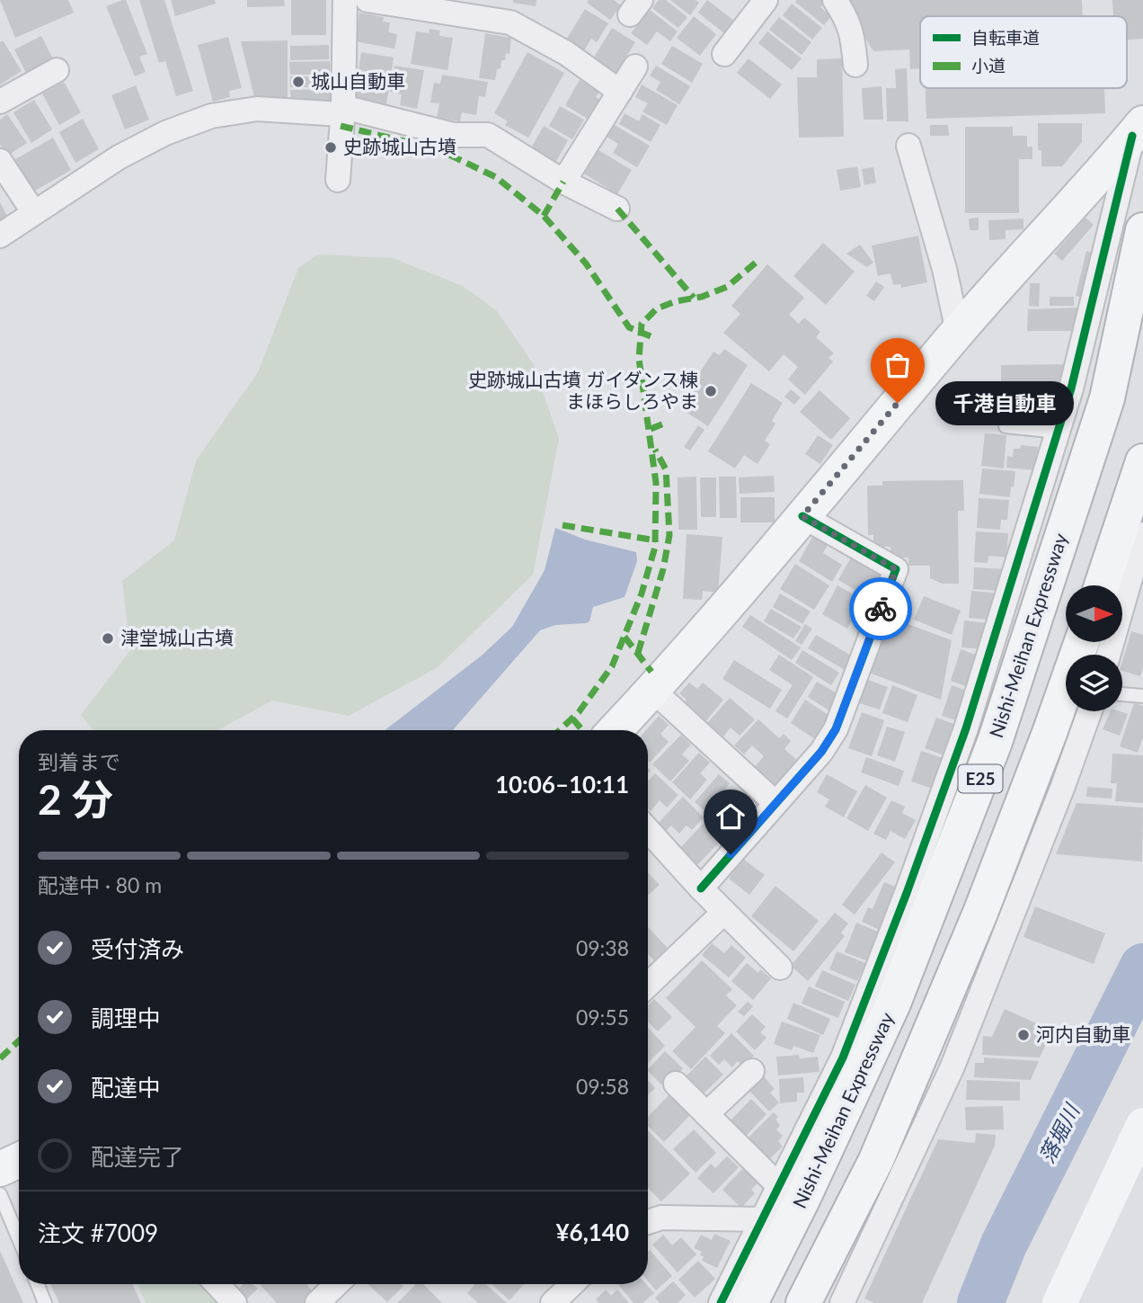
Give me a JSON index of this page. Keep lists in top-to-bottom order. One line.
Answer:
{"streets":{"main road":["Nishi-Meihan Expressway","E25"]},"water":["落堀川"],"places":["城山自動車","史跡城山古墳","史跡城山古墳 ガイダンス棟 まほらしろやま","千港自動車","津堂城山古墳","河内自動車"],"legend":["自転車道","小道"],"north":"right","page":{"bubble":"千港自動車","heading":["2 分","到着まで","10:06–10:11"],"panel":["注文 #7009","¥6,140"],"bar":"配達中 · 80 m","list":[["受付済み","09:38"],["調理中","09:55"],["配達中","09:58"],"配達完了"]}}
